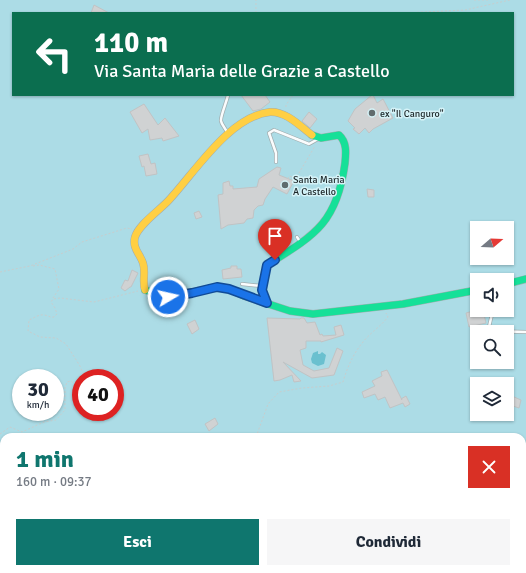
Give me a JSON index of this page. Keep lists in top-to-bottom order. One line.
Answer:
{"places":["ex \"Il Canguro\"","Santa Maria A Castello"],"north":"right","page":{"turn":["110 m","Via Santa Maria delle Grazie a Castello"],"speed":"30 km/h","limit":"40","heading":["1 min","160 m · 09:37"],"buttons":["Esci","Condividi"]}}
